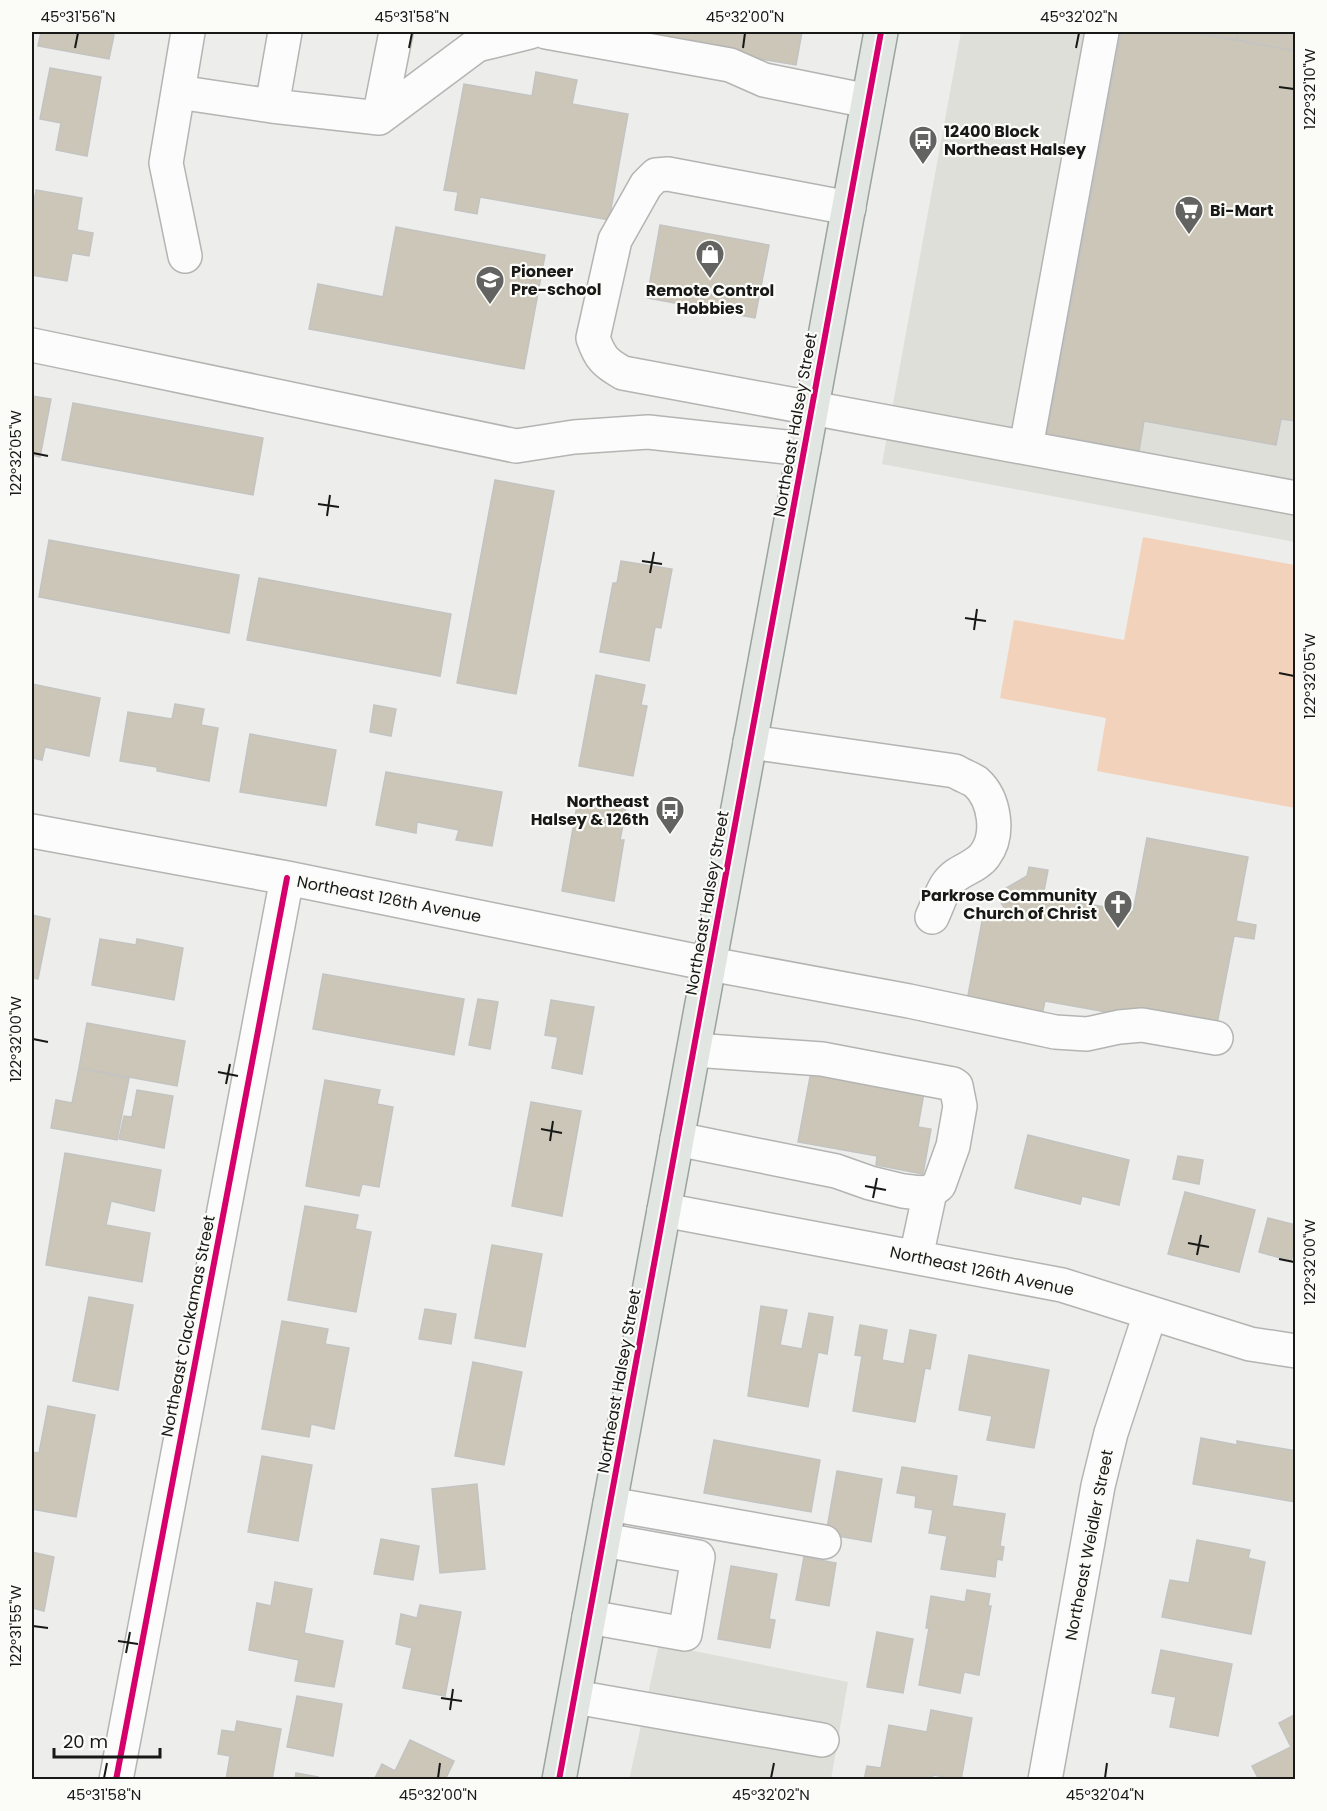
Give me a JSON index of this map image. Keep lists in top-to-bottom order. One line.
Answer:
{"streets":{"main road":["Northeast Halsey Street"],"street":["Northeast 126th Avenue","Northeast Clackamas Street","Northeast Weidler Street"]},"crossings":[["Northeast Halsey Street","Northeast 126th Avenue"],["Northeast 126th Avenue","Northeast Clackamas Street"],["Northeast 126th Avenue","Northeast Weidler Street"]],"places":{"bus stop":["12400 Block Northeast Halsey","Northeast Halsey & 126th"],"supermarket":["Bi-Mart"],"shop":["Remote Control Hobbies"],"school or university":["Pioneer Pre-school"],"church":["Parkrose Community Church of Christ"]},"scale_bar":"20 m","coordinates":["45°31'56\"N","45°31'58\"N","45°32'00\"N","45°32'02\"N","122°32'10\"W","122°32'05\"W","122°32'00\"W","122°31'55\"W","45°32'04\"N"]}
